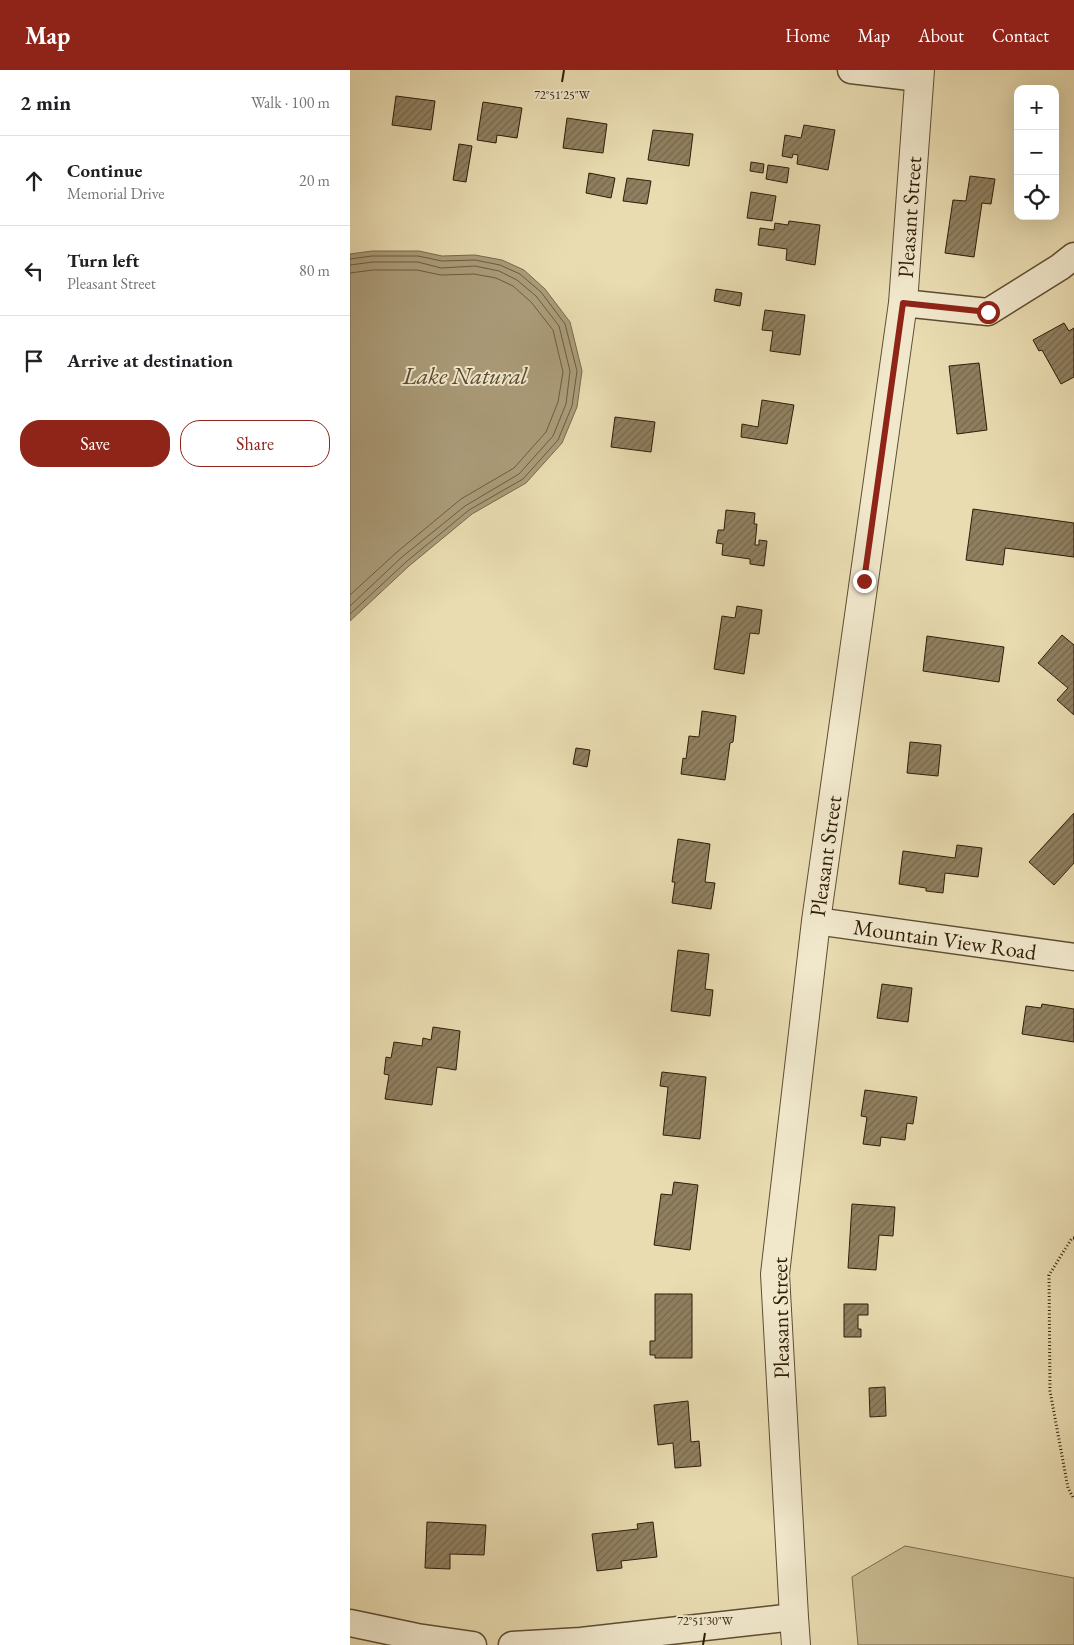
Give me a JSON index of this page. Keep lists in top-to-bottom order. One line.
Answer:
{"streets":{"street":["Pleasant Street","Mountain View Road"]},"crossings":[["Pleasant Street","Mountain View Road"]],"water":["Lake Natural"],"page":{"header":"Map","nav":["Home","Map","About","Contact"],"heading":["2 min","Walk · 100 m"],"map_buttons":["+","−"],"list":[["Continue","Memorial Drive","20 m"],["Turn left","Pleasant Street","80 m"],"Arrive at destination"],"buttons":["Save","Share"]},"coordinates":["72°51'25\"W","72°51'30\"W"]}
